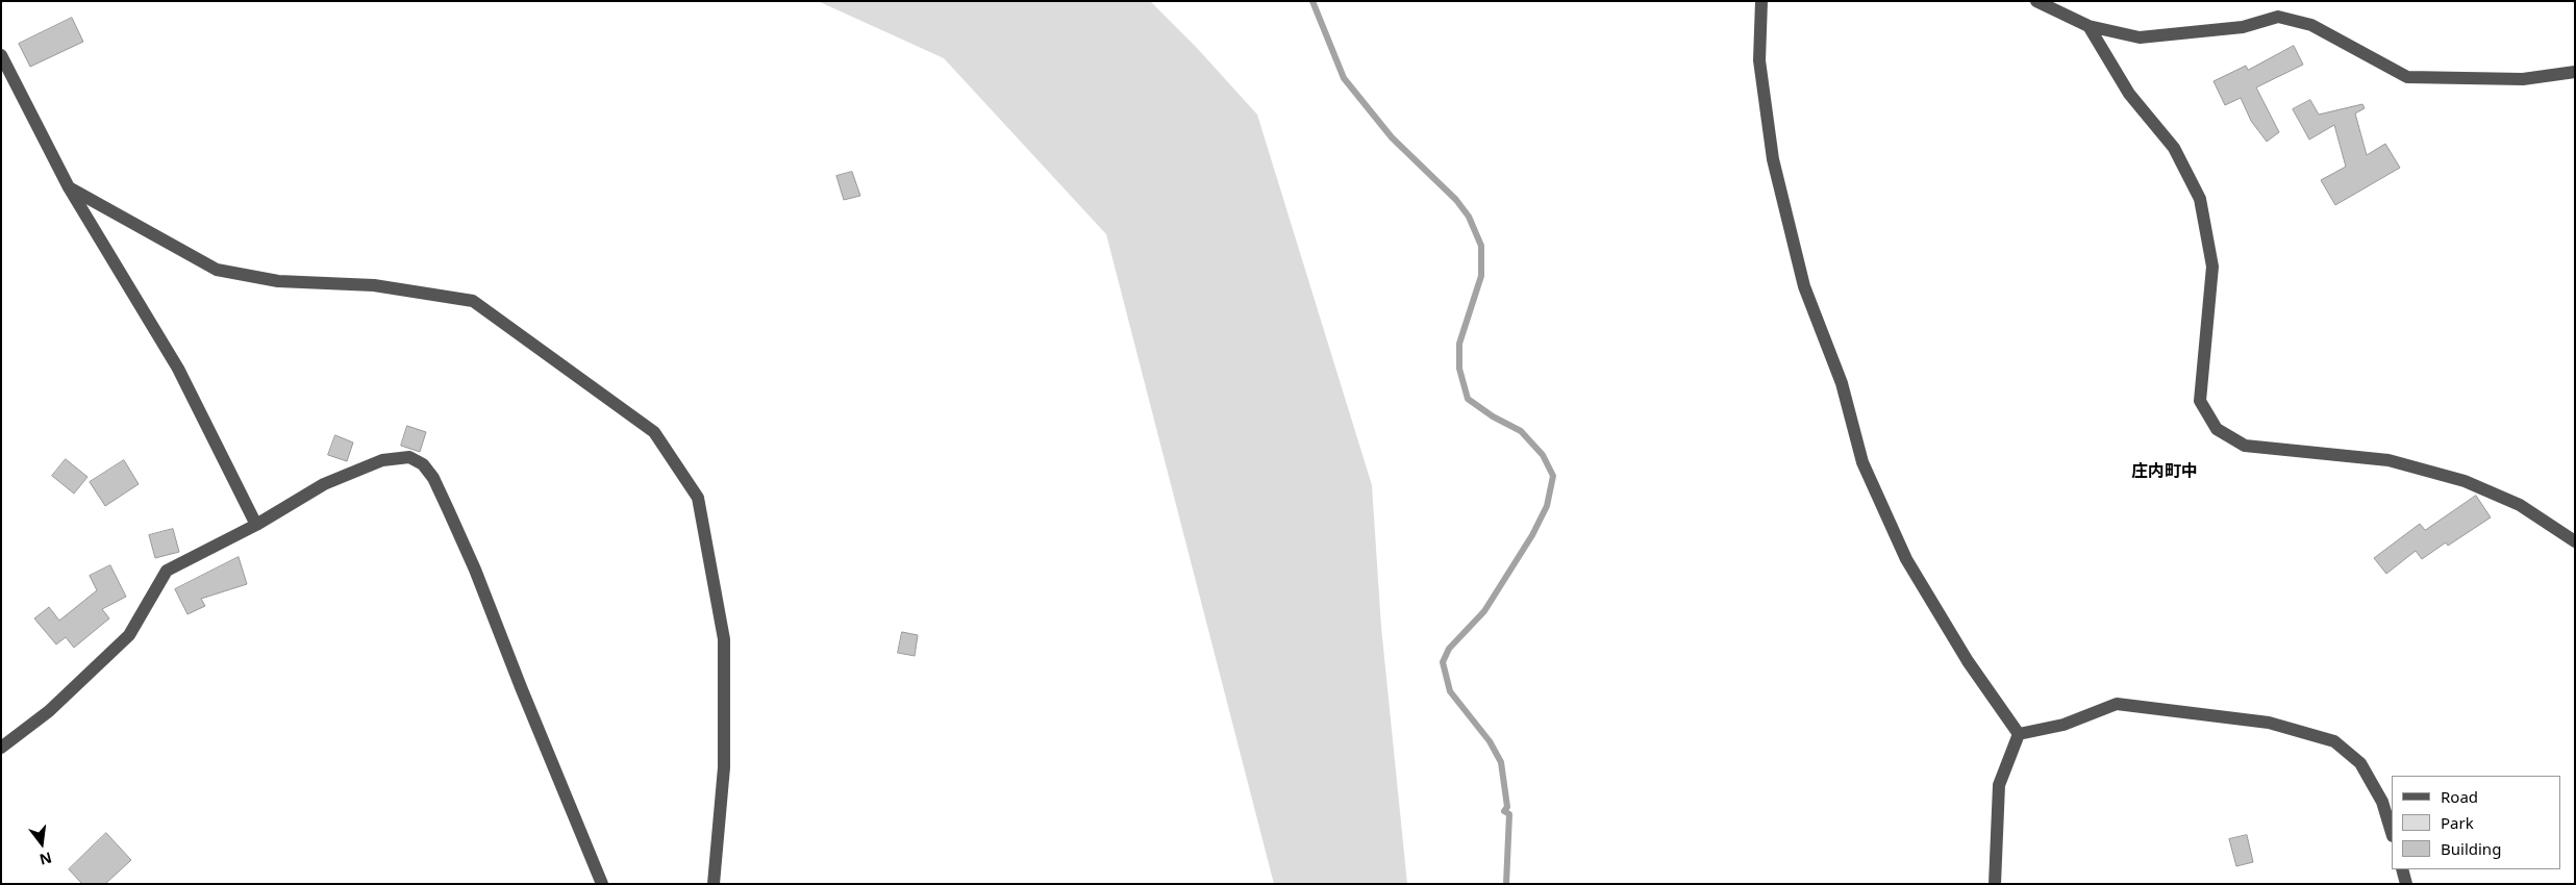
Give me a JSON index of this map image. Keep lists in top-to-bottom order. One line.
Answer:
{"districts":["庄内町中"],"legend":["Road","Park","Building"],"north":"bottom"}
